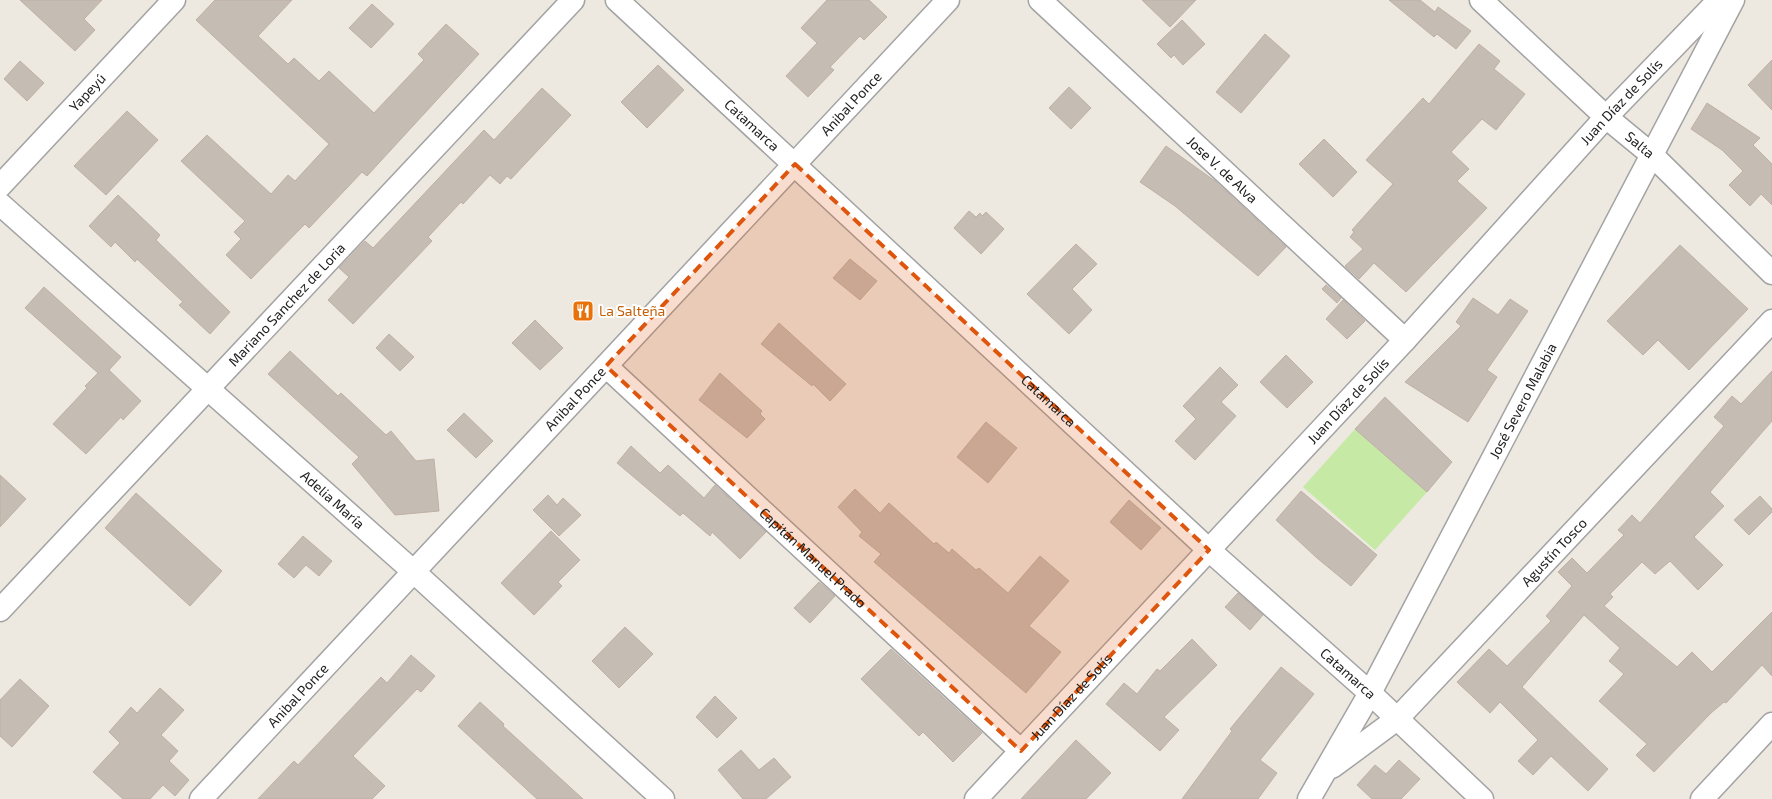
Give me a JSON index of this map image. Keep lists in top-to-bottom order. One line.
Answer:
{"streets":{"street":["Yapeyú","Juan Díaz de Solís","Anibal Ponce","Catamarca","Salta","Jose V. de Alva","Mariano Sanchez de Loria","José Severo Malabia","Adelia María","Agustín Tosco","Capitán Manuel Prado"]},"crossings":[["Juan Díaz de Solís","Catamarca"],["Juan Díaz de Solís","Salta"],["Juan Díaz de Solís","Jose V. de Alva"],["Juan Díaz de Solís","Capitán Manuel Prado"],["Anibal Ponce","Catamarca"],["Anibal Ponce","Adelia María"],["Anibal Ponce","Capitán Manuel Prado"],["Catamarca","José Severo Malabia"],["Catamarca","Agustín Tosco"],["Salta","José Severo Malabia"],["Mariano Sanchez de Loria","Adelia María"],["José Severo Malabia","Agustín Tosco"]],"places":{"restaurant":["La Salteña"]}}
